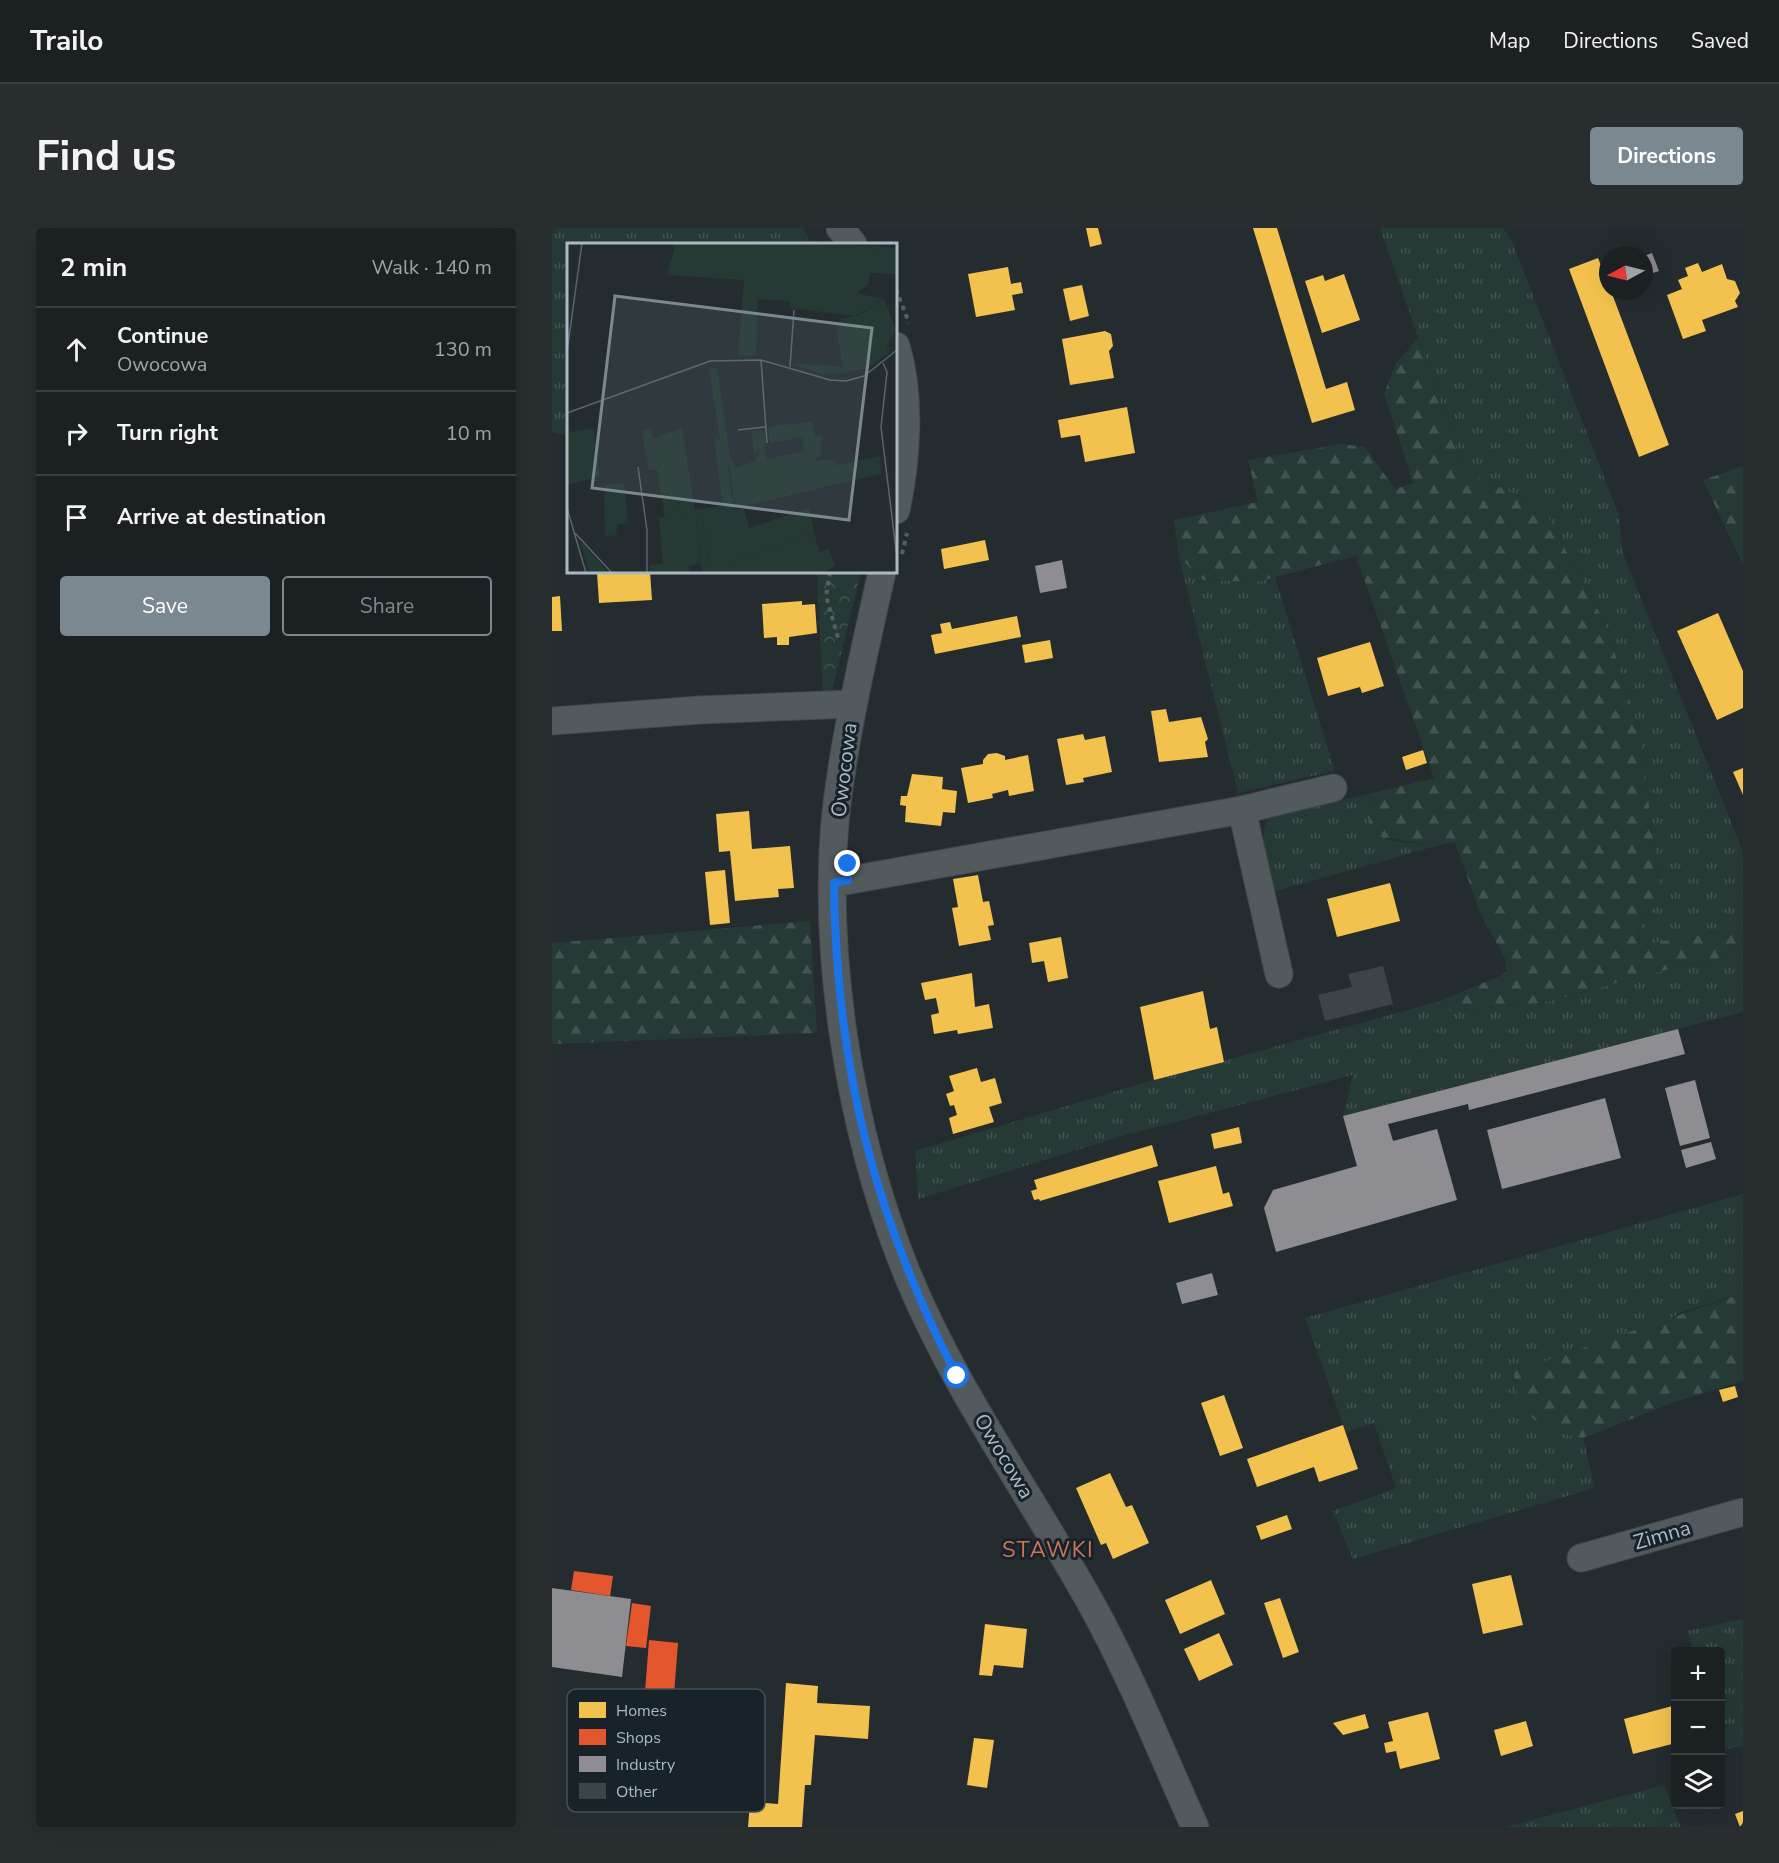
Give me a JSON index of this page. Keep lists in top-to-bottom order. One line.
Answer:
{"streets":{"street":["Owocowa","Zimna"]},"districts":["STAWKI"],"legend":["Homes","Shops","Industry","Other"],"north":"left","page":{"header":"Trailo","nav":["Map","Directions","Saved"],"buttons":["Directions",["Save","Share"]],"title":"Find us","heading":["2 min","Walk · 140 m"],"list":[["Continue","Owocowa","130 m"],["Turn right","10 m"],"Arrive at destination"],"map_buttons":["+","−"]}}
